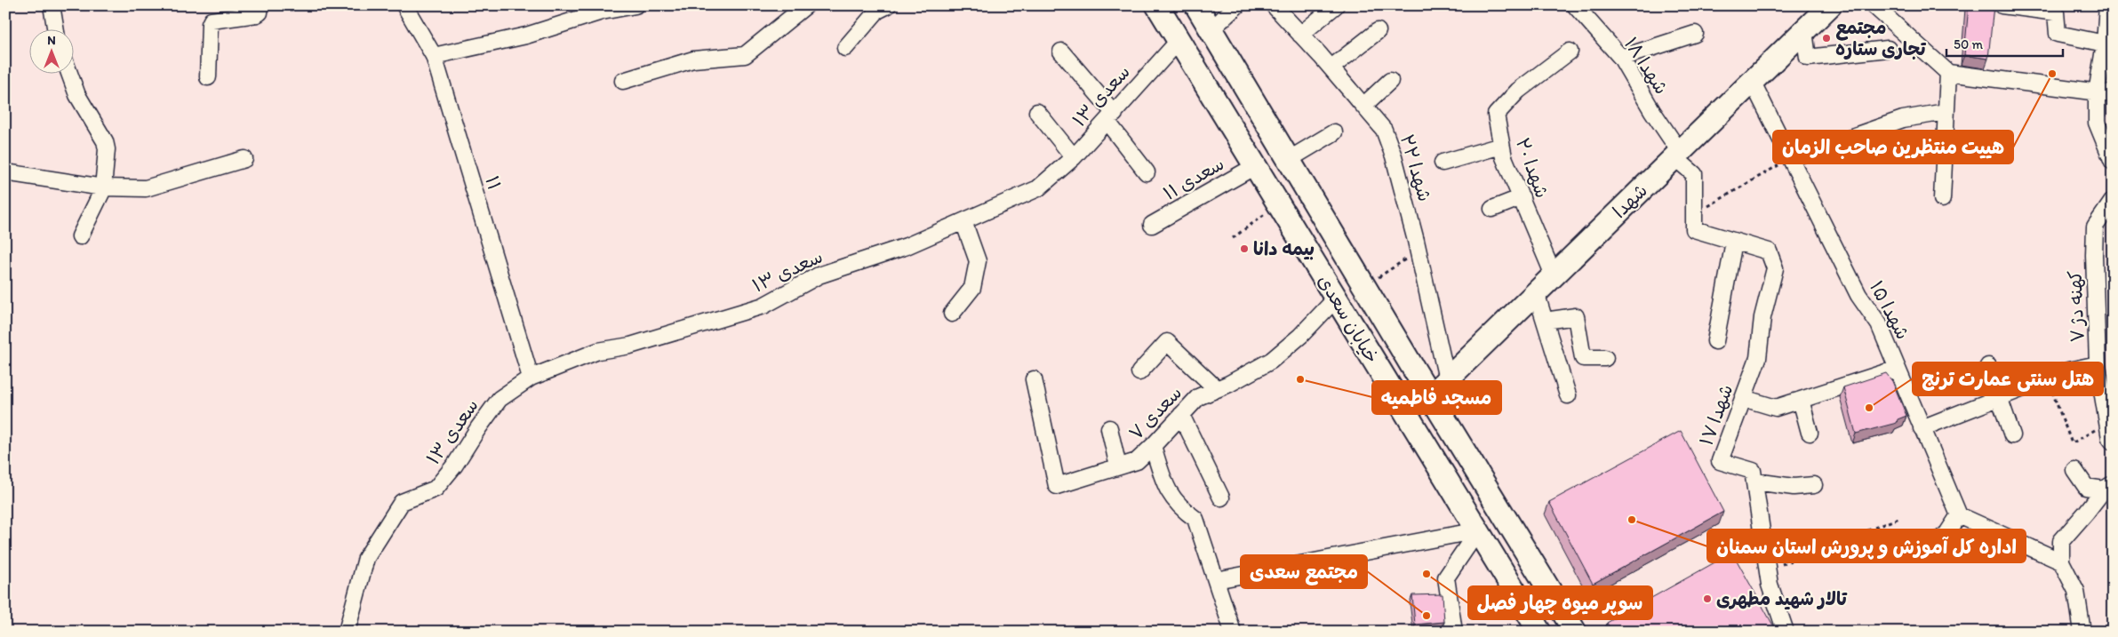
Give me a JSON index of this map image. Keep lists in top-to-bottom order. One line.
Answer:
{"streets":{"main road":["شهدا","خیابان سعدی"],"street":["شهدا ۱۸","سعدی ۱۳","شهدا ۲۲","شهدا ۲۰","سعدی ۱۱","۱۱","کهنه دژ ۷","شهدا ۱۵","سعدی ۷","شهدا ۱۷"]},"crossings":[["شهدا ۱۸","شهدا"],["شهدا ۱۸","شهدا ۱۷"],["سعدی ۱۳","۱۱"],["سعدی ۱۳","خیابان سعدی"],["شهدا ۲۲","شهدا"],["شهدا ۲۰","شهدا"],["سعدی ۱۱","خیابان سعدی"],["شهدا","شهدا ۱۵"],["شهدا","خیابان سعدی"],["شهدا","شهدا ۱۷"],["خیابان سعدی","سعدی ۷"]],"places":["مجتمع تجاری ستاره","هییت منتظرین صاحب الزمان","بیمه دانا","مسجد فاطمیه","هتل سنتی عمارت ترنج","اداره کل آموزش و پرورش استان سمنان","سوپر میوه چهار فصل","تالار شهید مطهری","مجتمع سعدی"],"scale_bar":"50 m","north":"top"}
